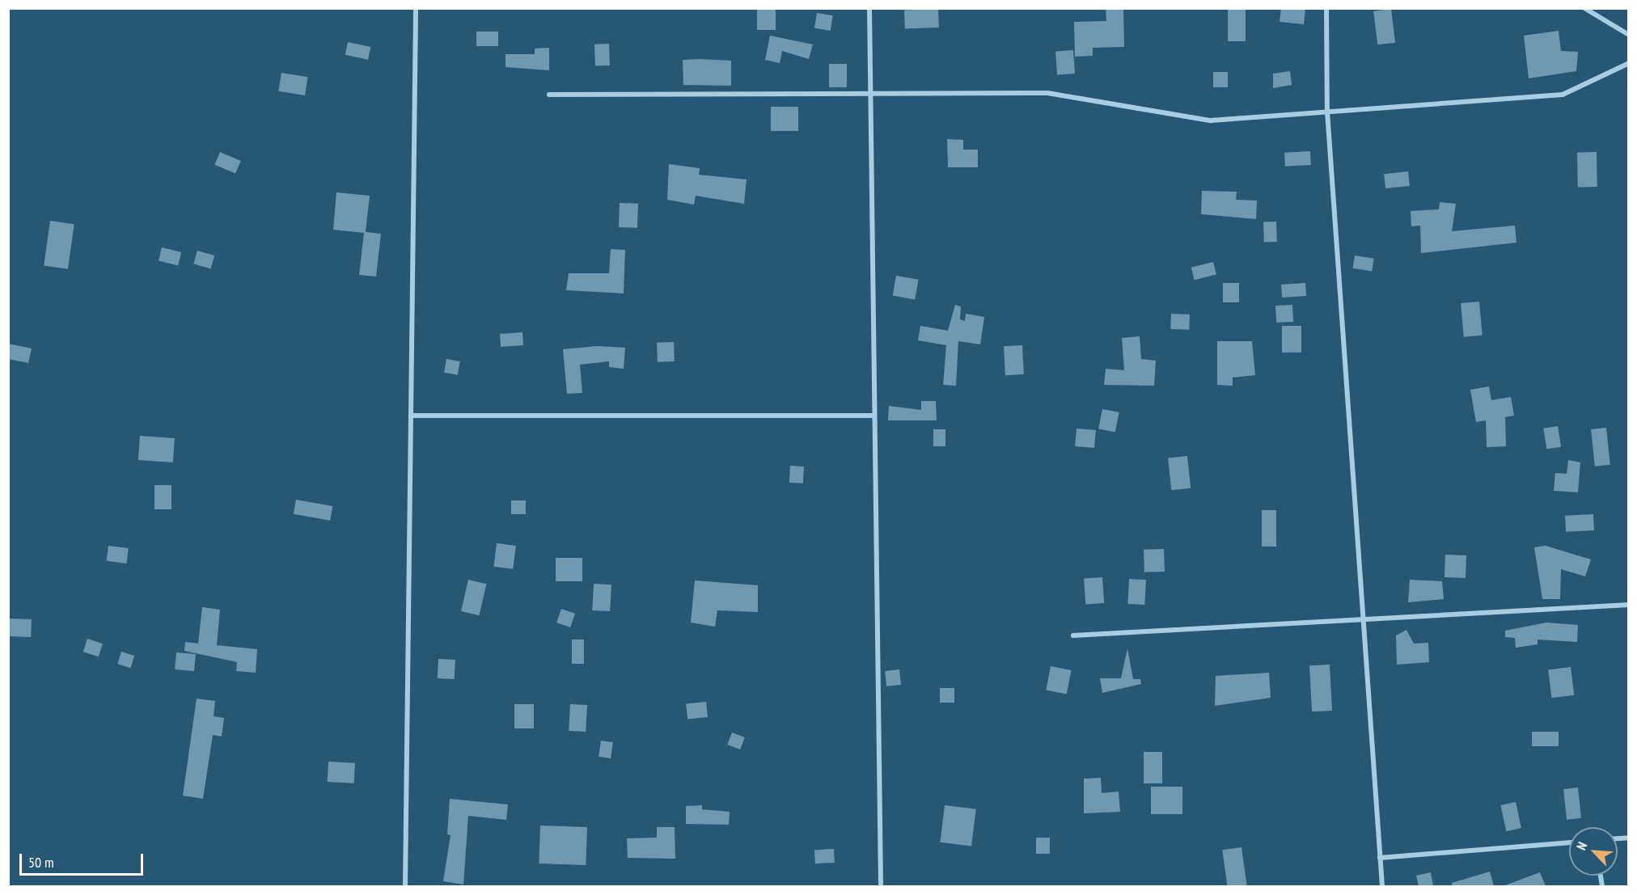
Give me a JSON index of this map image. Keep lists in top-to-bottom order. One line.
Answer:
{"scale_bar":"50 m","north":"top left"}
